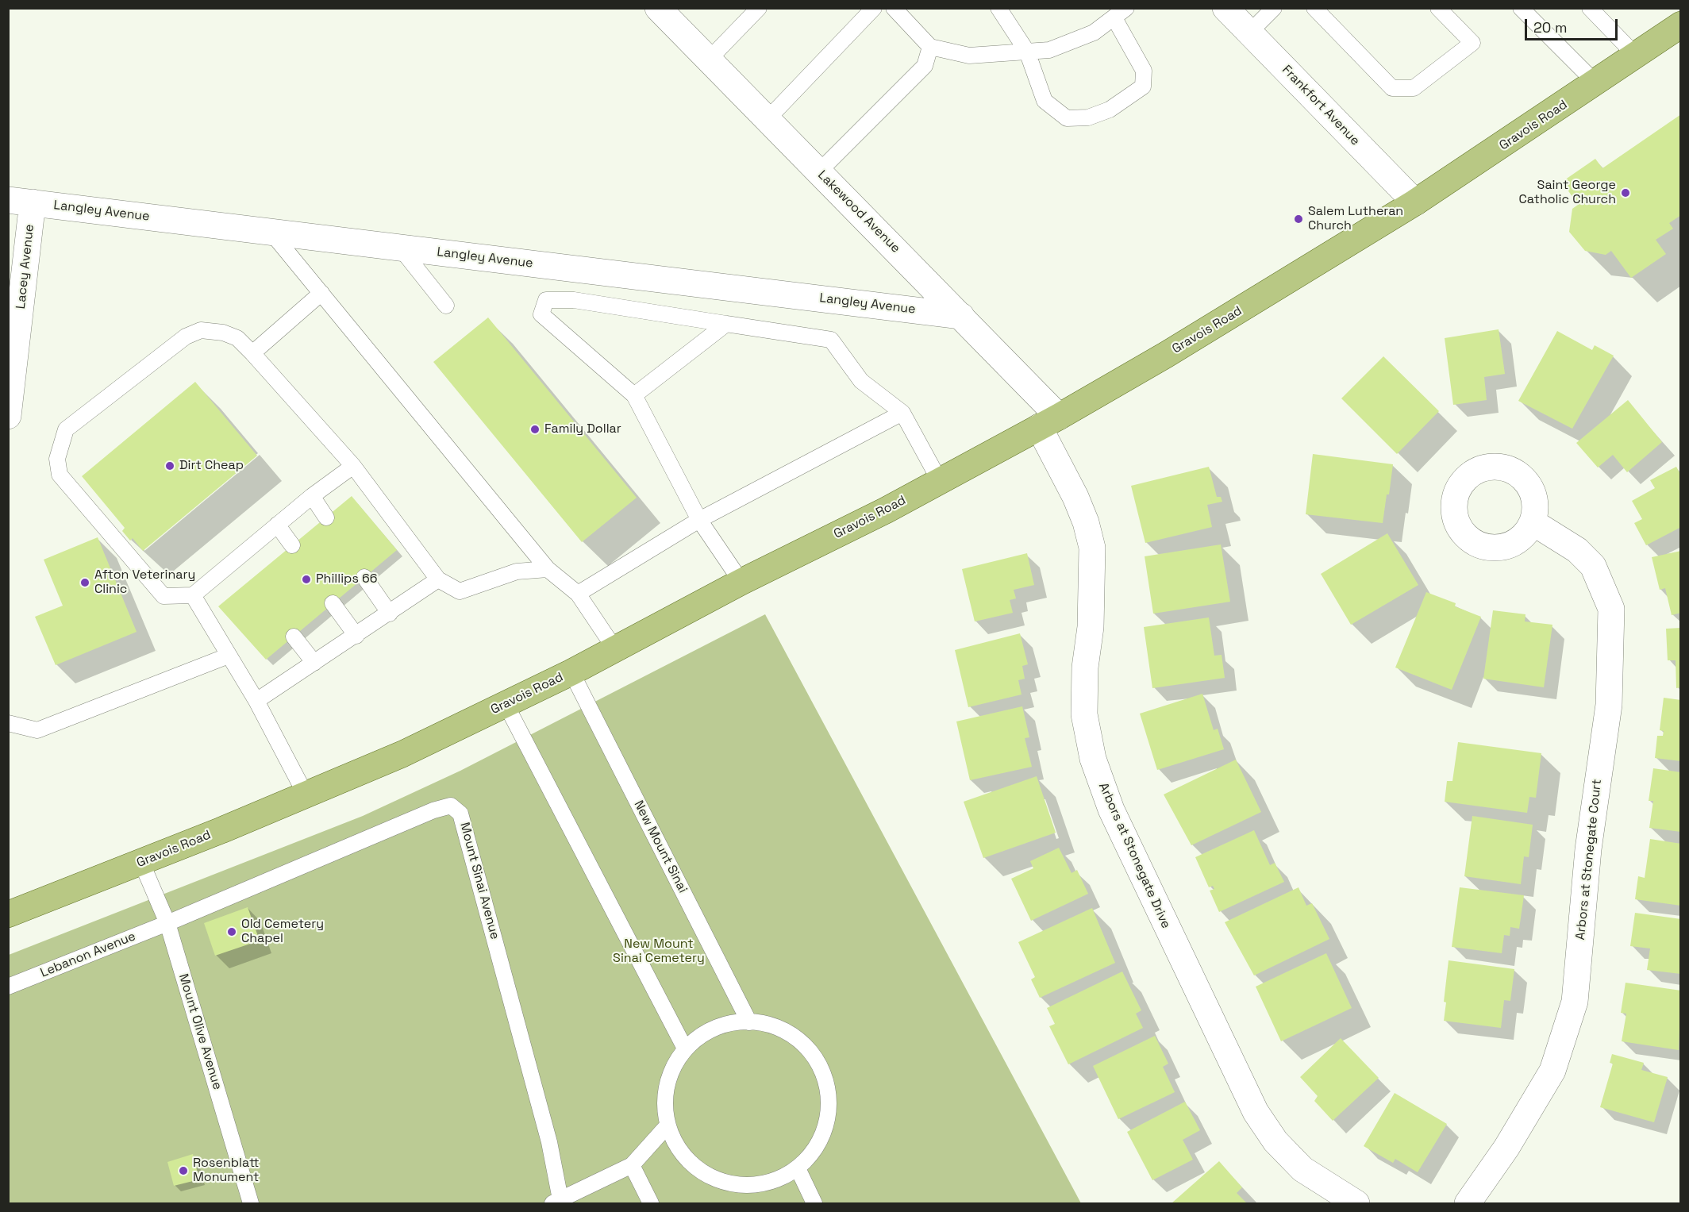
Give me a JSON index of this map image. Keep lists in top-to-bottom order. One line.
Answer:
{"streets":{"main road":["Gravois Road"],"street":["Frankfort Avenue","Langley Avenue","Lakewood Avenue","Lacey Avenue","Arbors at Stonegate Drive","Arbors at Stonegate Court"],"lane":["New Mount Sinai","Mount Sinai Avenue","Lebanon Avenue","Mount Olive Avenue"]},"crossings":[["Frankfort Avenue","Gravois Road"],["Gravois Road","Lakewood Avenue"],["Gravois Road","New Mount Sinai"],["Gravois Road","Arbors at Stonegate Drive"],["Gravois Road","Mount Olive Avenue"],["Langley Avenue","Lakewood Avenue"],["Langley Avenue","Lacey Avenue"],["Lakewood Avenue","Arbors at Stonegate Drive"],["Mount Sinai Avenue","Lebanon Avenue"],["Mount Sinai Avenue","Mount Olive Avenue"],["Lebanon Avenue","Mount Olive Avenue"]],"parks":["New Mount Sinai Cemetery"],"places":["Saint George Catholic Church","Salem Lutheran Church","Family Dollar","Dirt Cheap","Phillips 66","Afton Veterinary Clinic","Old Cemetery Chapel","Rosenblatt Monument"],"scale_bar":"20 m"}
